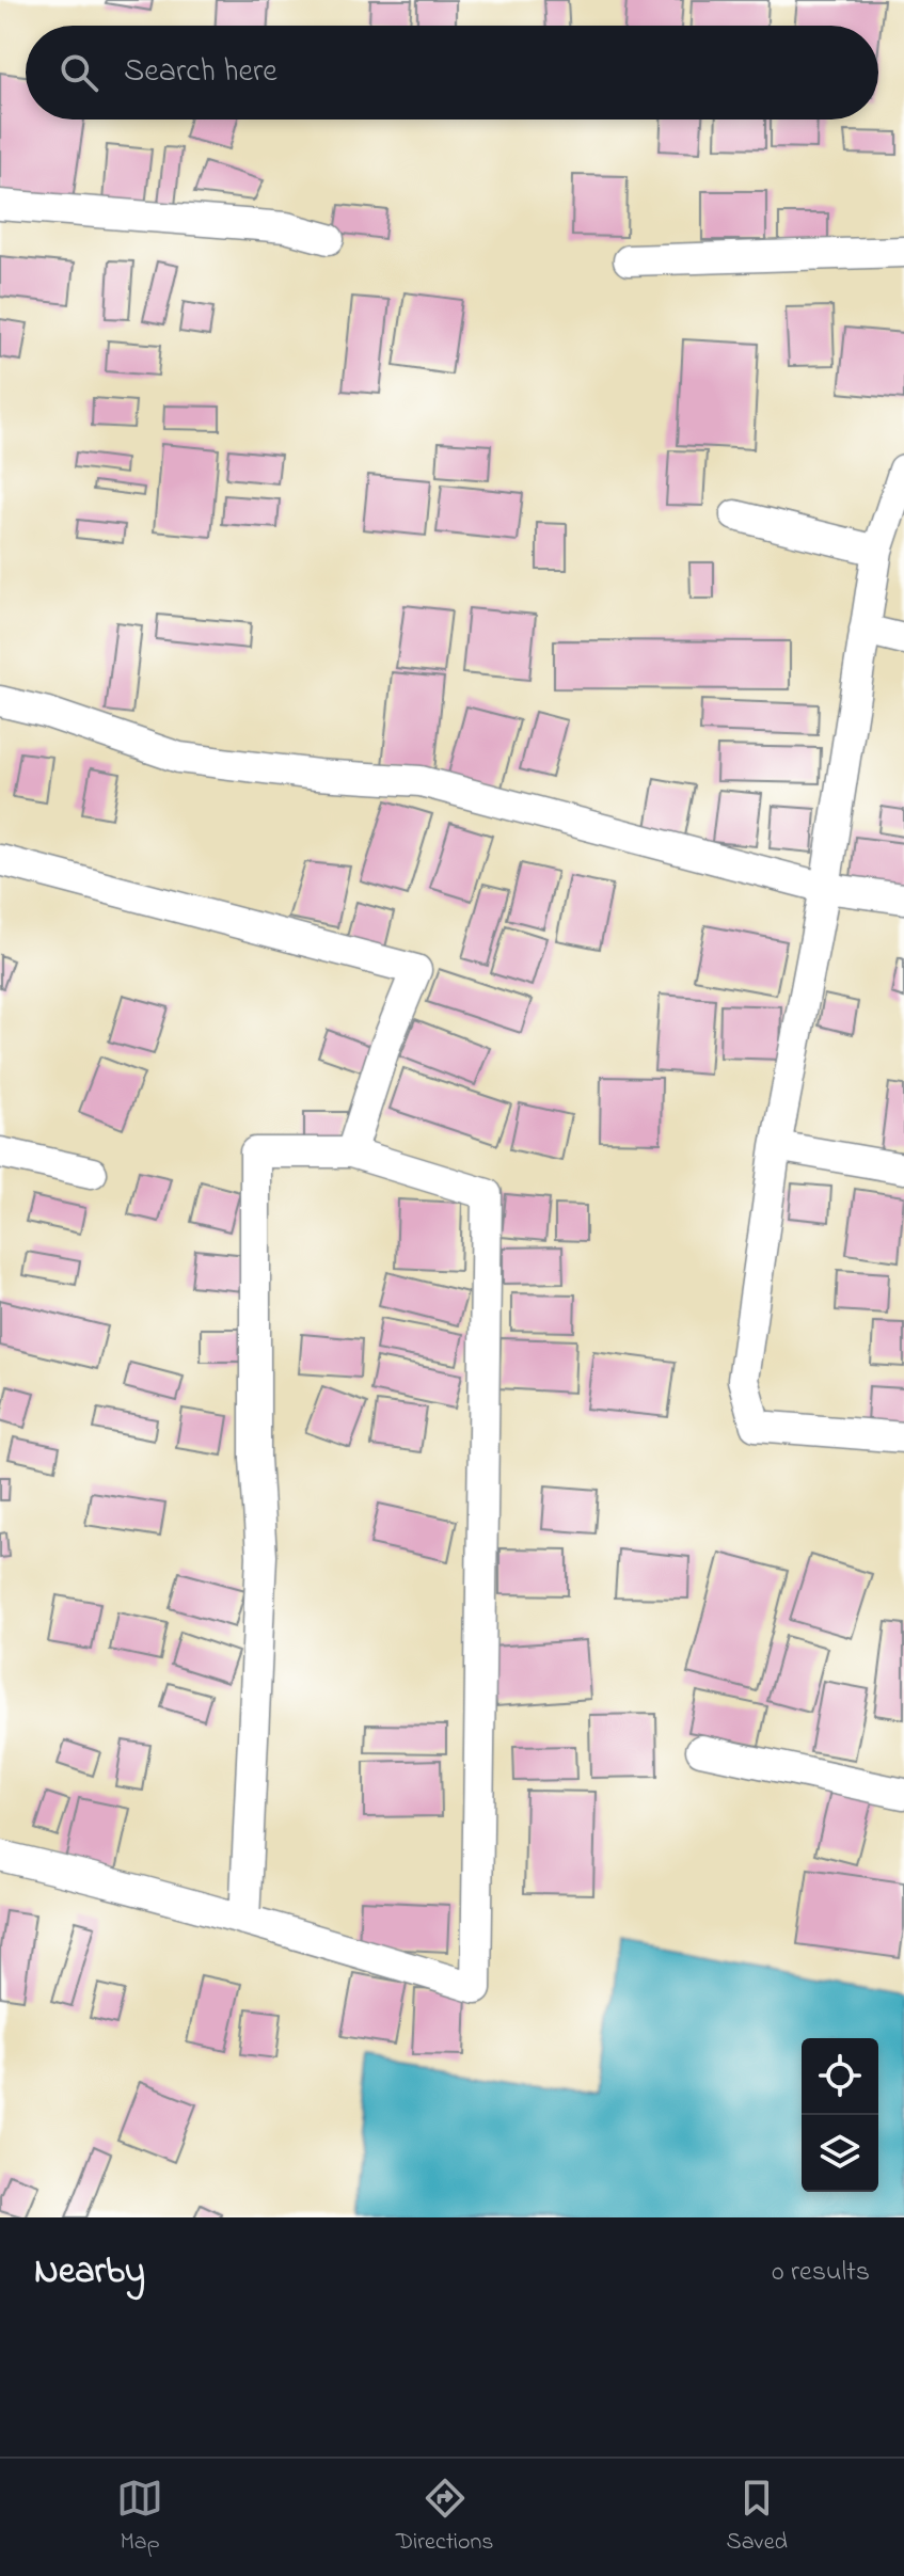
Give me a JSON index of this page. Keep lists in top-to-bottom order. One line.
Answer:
{"page":{"search":"Search here","heading":["Nearby","0 results"],"nav":["Map","Directions","Saved"]}}
